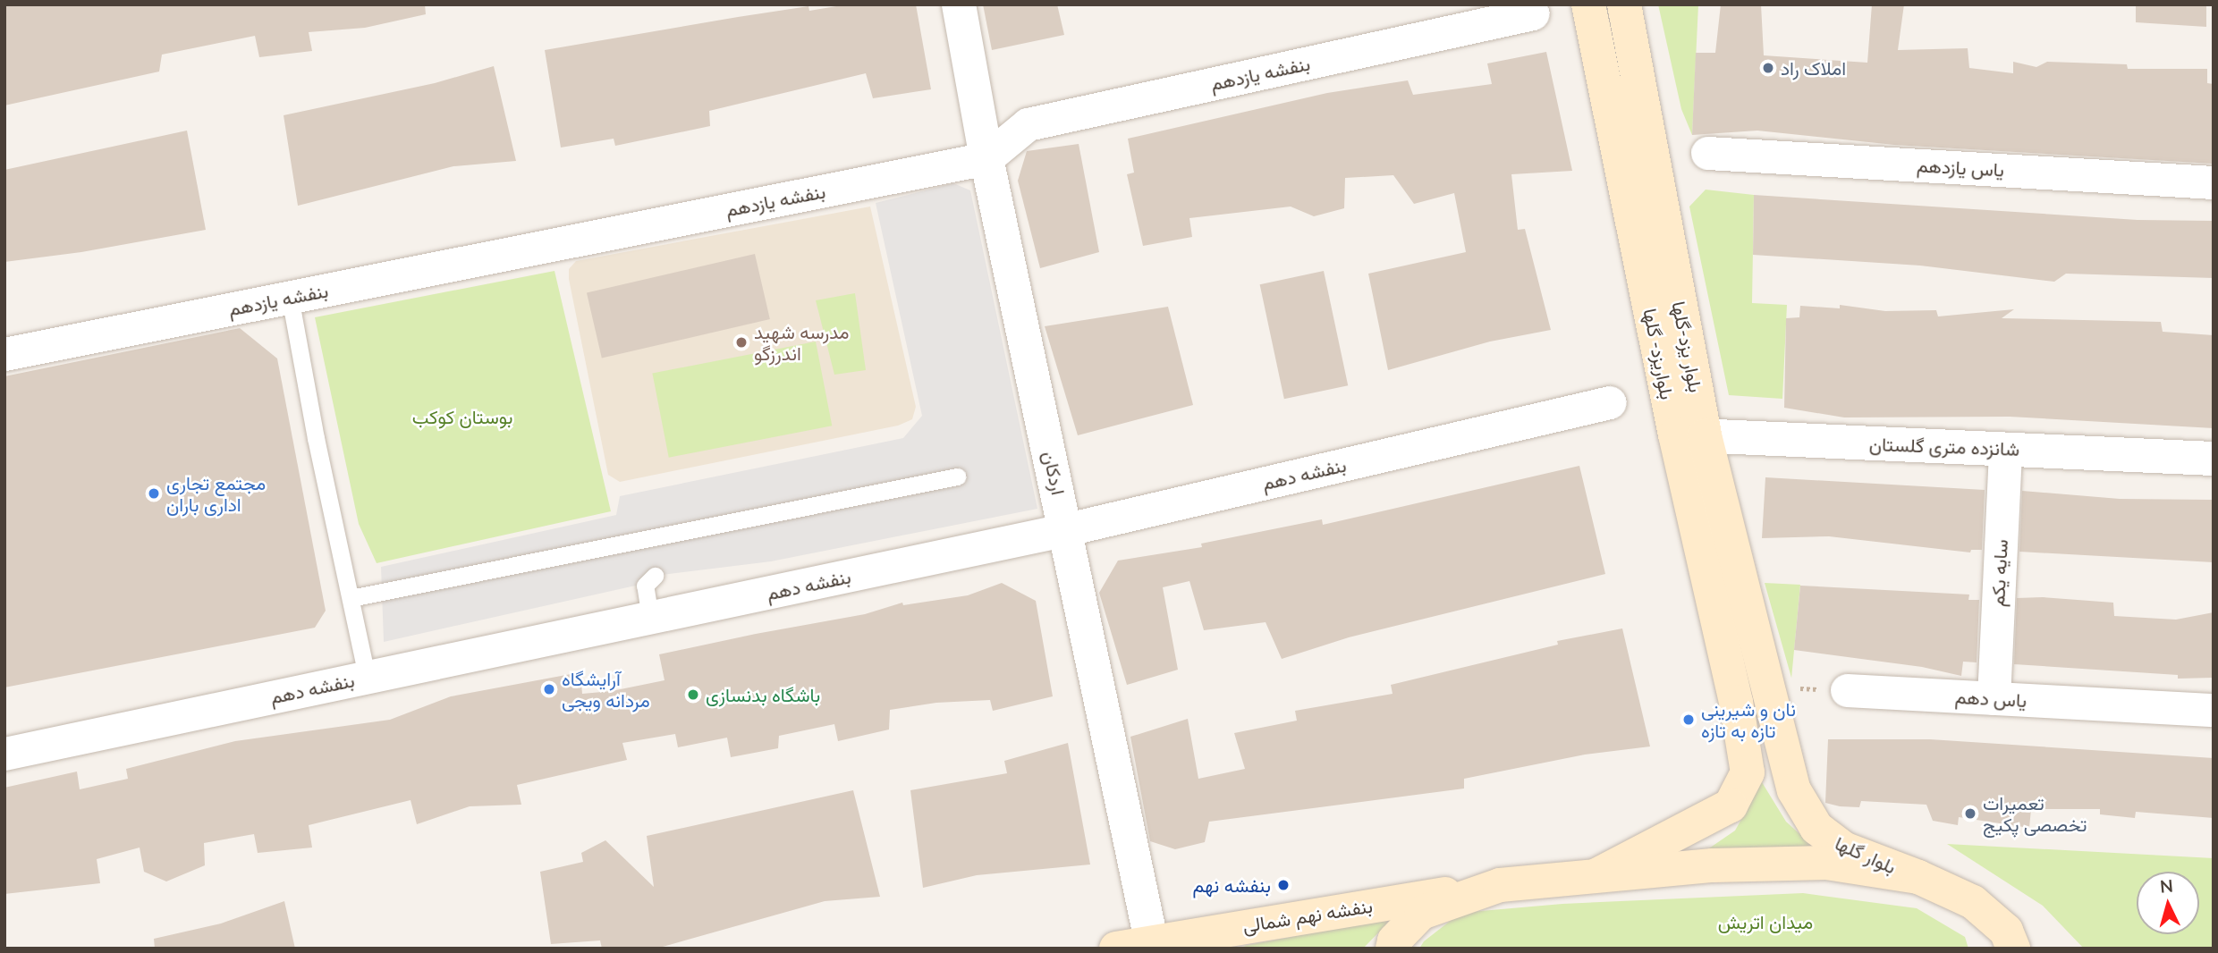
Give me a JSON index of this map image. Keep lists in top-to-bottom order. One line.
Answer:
{"streets":{"main road":["بلوار یزد-گلها","بلواریزد- گلها","بلوار گلها","بنفشه نهم شمالی"],"street":["بنفشه یازدهم","یاس یازدهم","شانزده متری گلستان","اردکان","بنفشه دهم","سایه یکم","یاس دهم"]},"crossings":[["بنفشه یازدهم","اردکان"],["بلوار یزد-گلها","بلواریزد- گلها"],["بلوار یزد-گلها","شانزده متری گلستان"],["بلوار یزد-گلها","بلوار گلها"],["بلواریزد- گلها","شانزده متری گلستان"],["شانزده متری گلستان","سایه یکم"],["اردکان","بنفشه دهم"],["اردکان","بنفشه نهم شمالی"],["سایه یکم","یاس دهم"]],"parks":["بوستان کوکب","میدان اتریش"],"places":["املاک راد","مدرسه شهید اندرزگو","مجتمع تجاری اداری باران","آرایشگاه مردانه ویجی","باشگاه بدنسازی","نان و شیرینی تازه به تازه","تعمیرات تخصصی پکیج","بنفشه نهم"],"north":"top"}
